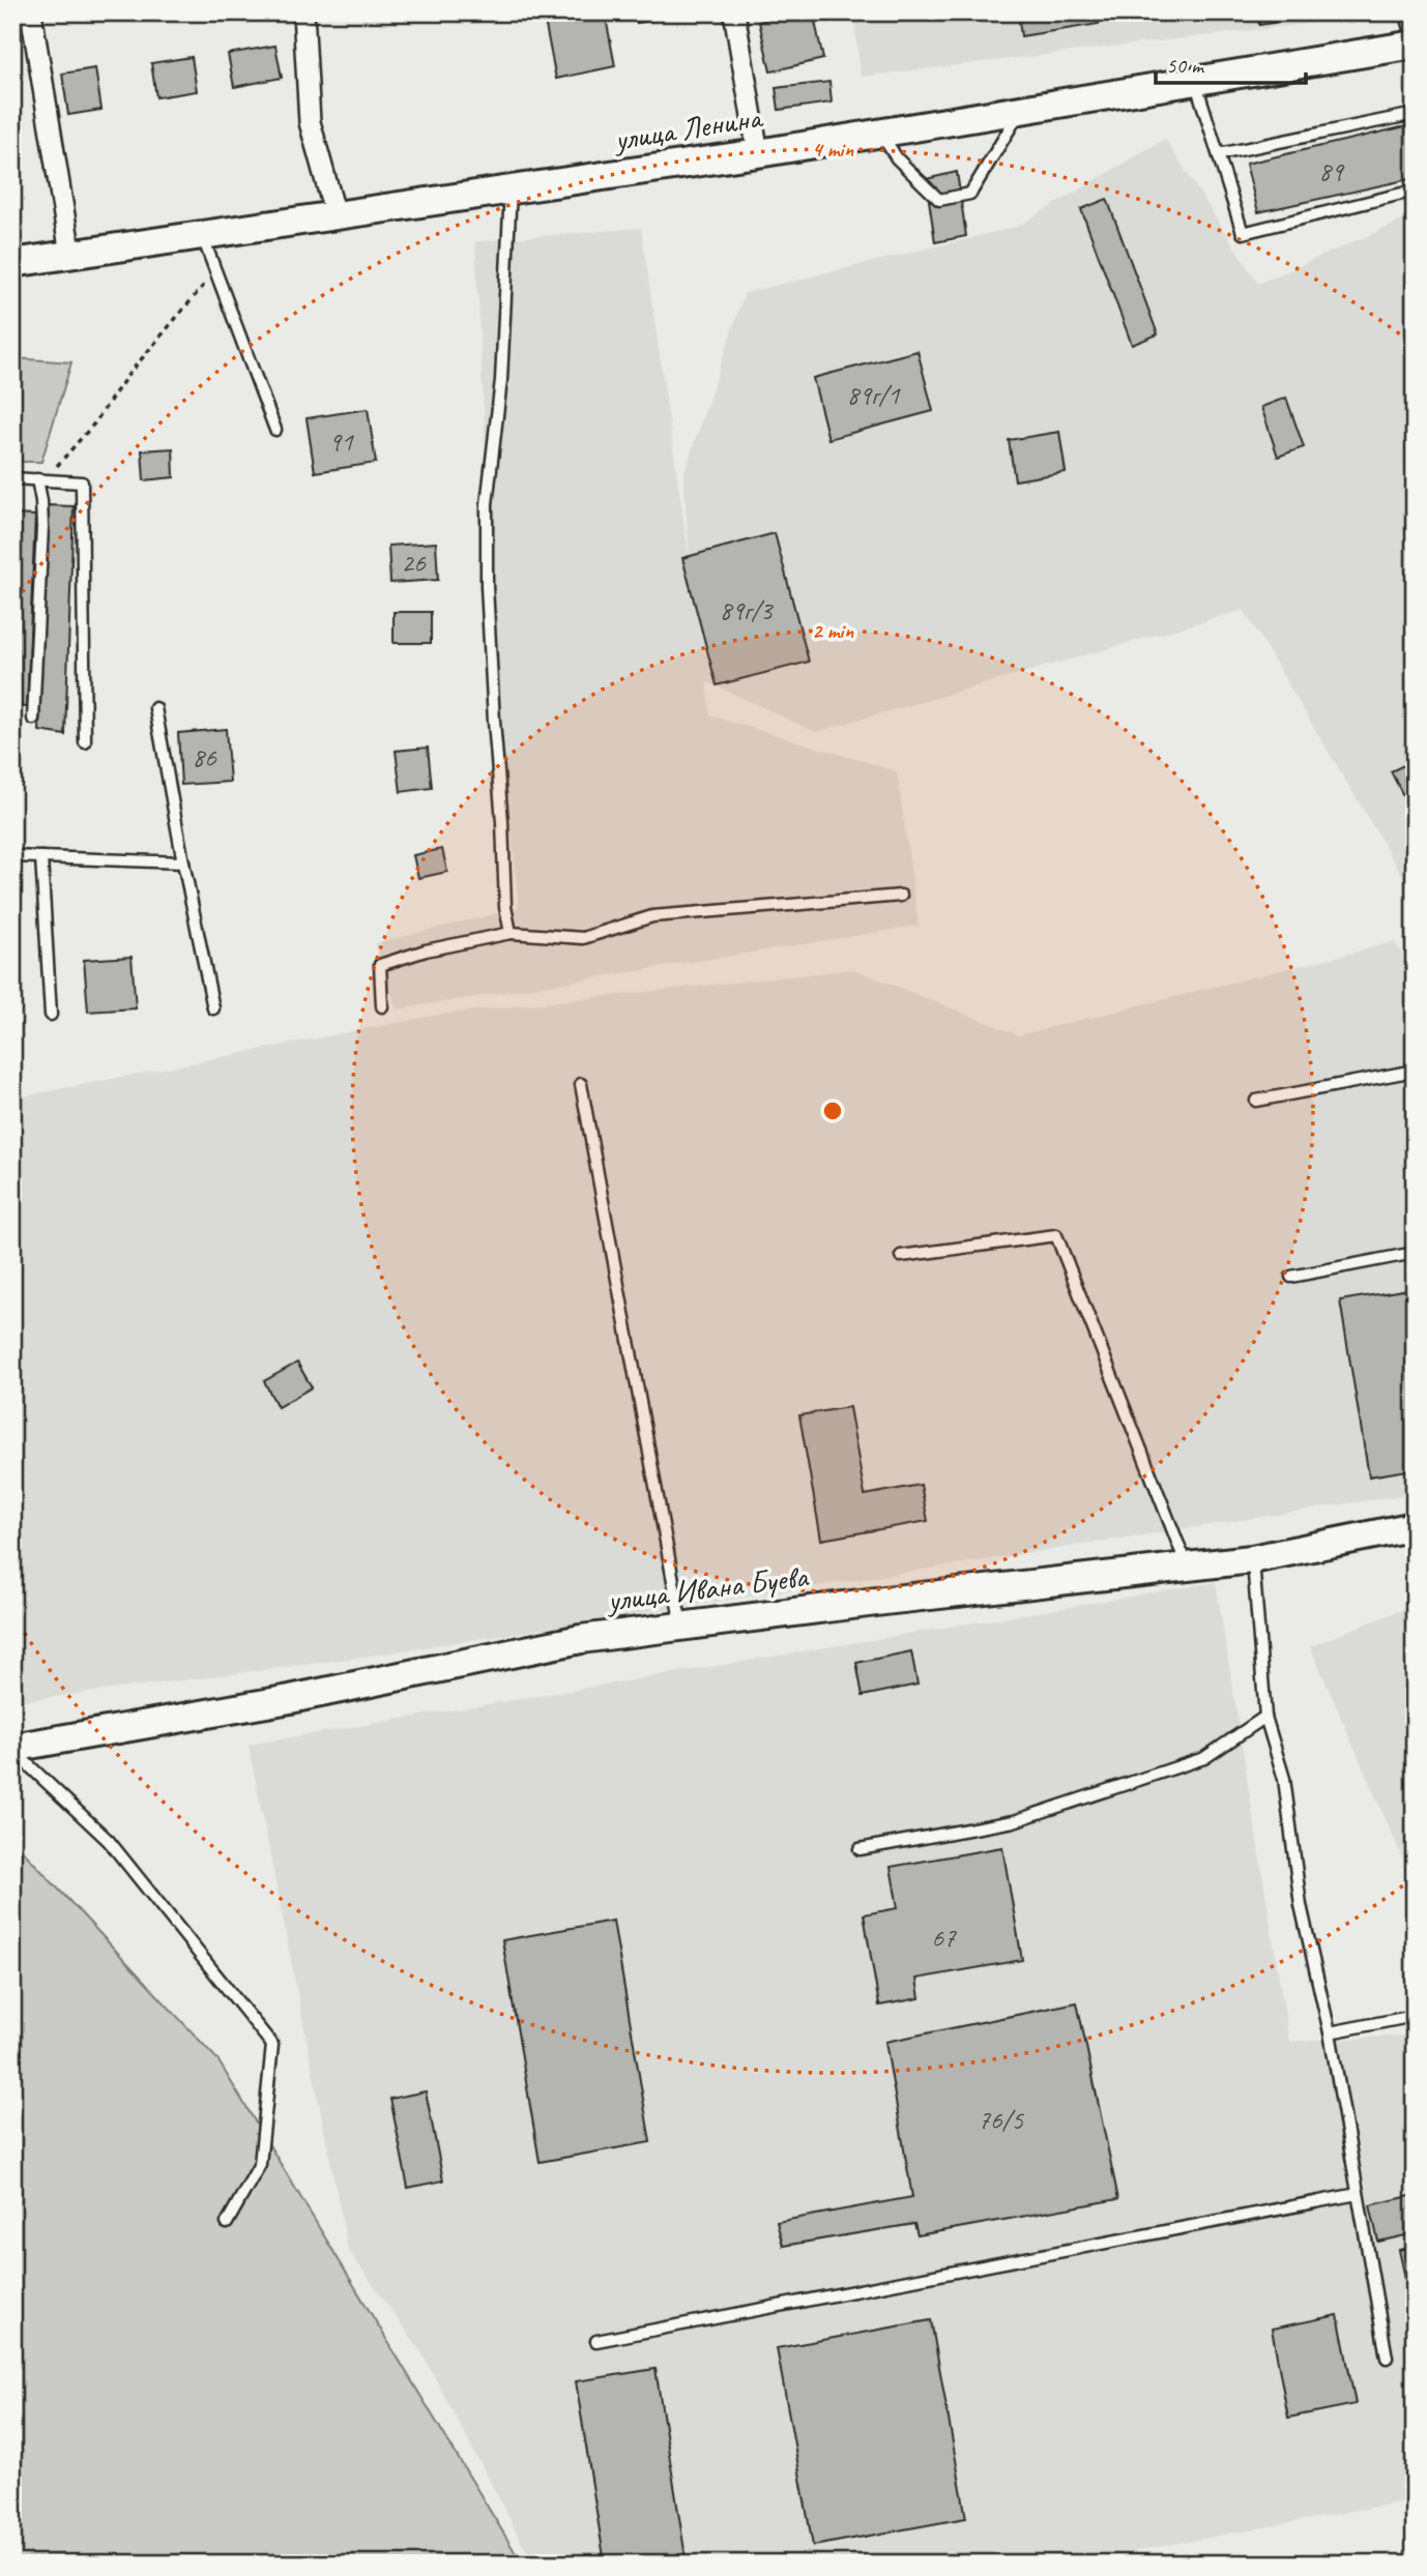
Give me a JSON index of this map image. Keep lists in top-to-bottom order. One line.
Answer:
{"streets":{"main road":["улица Ленина","улица Ивана Буева"]},"house_numbers":["89","89г/1","91","26","89г/3","86","67","76/5"],"scale_bar":"50 m","rings":["4 min","2 min"]}
